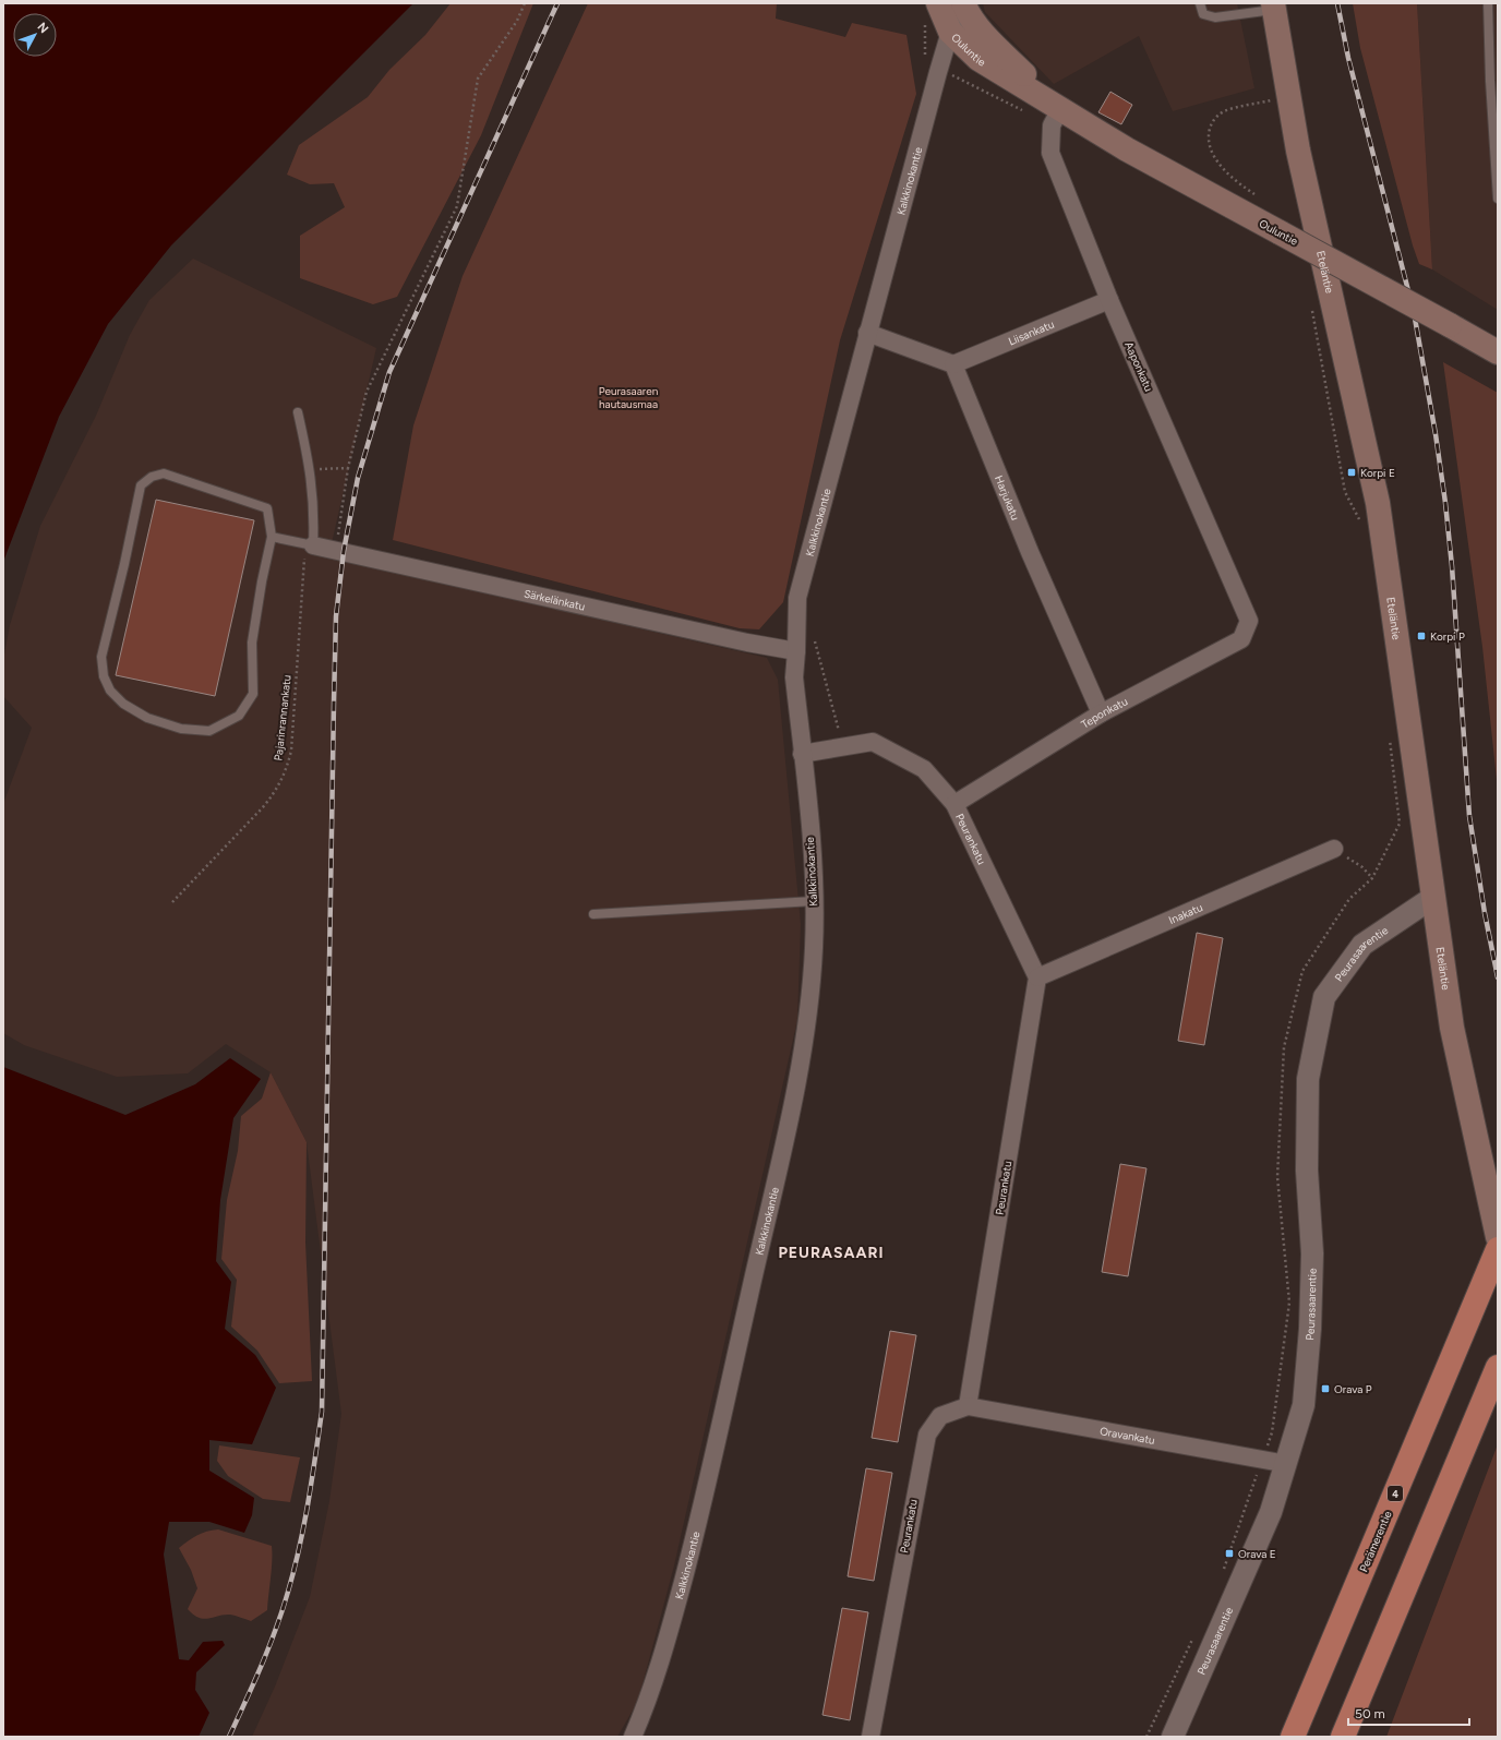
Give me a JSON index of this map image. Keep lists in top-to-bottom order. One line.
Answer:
{"streets":{"highway":["4","Perämerentie"],"main road":["Ouluntie","Eteläntie"],"street":["Kalkkinokantie","Liisankatu","Aaponkatu","Harjukatu","Särkelänkatu","Teponkatu","Peurankatu","Inakatu","Peurasaarentie","Oravankatu"],"path":["Pajarinrannankatu"]},"crossings":[["Ouluntie","Kalkkinokantie"],["Ouluntie","Aaponkatu"],["Kalkkinokantie","Särkelänkatu"],["Kalkkinokantie","Peurankatu"],["Eteläntie","Peurasaarentie"],["Liisankatu","Aaponkatu"],["Liisankatu","Harjukatu"],["Aaponkatu","Teponkatu"],["Harjukatu","Teponkatu"],["Särkelänkatu","Pajarinrannankatu"],["Teponkatu","Peurankatu"],["Peurankatu","Inakatu"],["Peurankatu","Oravankatu"],["Peurasaarentie","Oravankatu"]],"districts":["PEURASAARI"],"parks":["Peurasaaren hautausmaa"],"places":{"transit":["Korpi E","Korpi P","Orava P","Orava E"]},"scale_bar":"50 m","north":"top right"}
